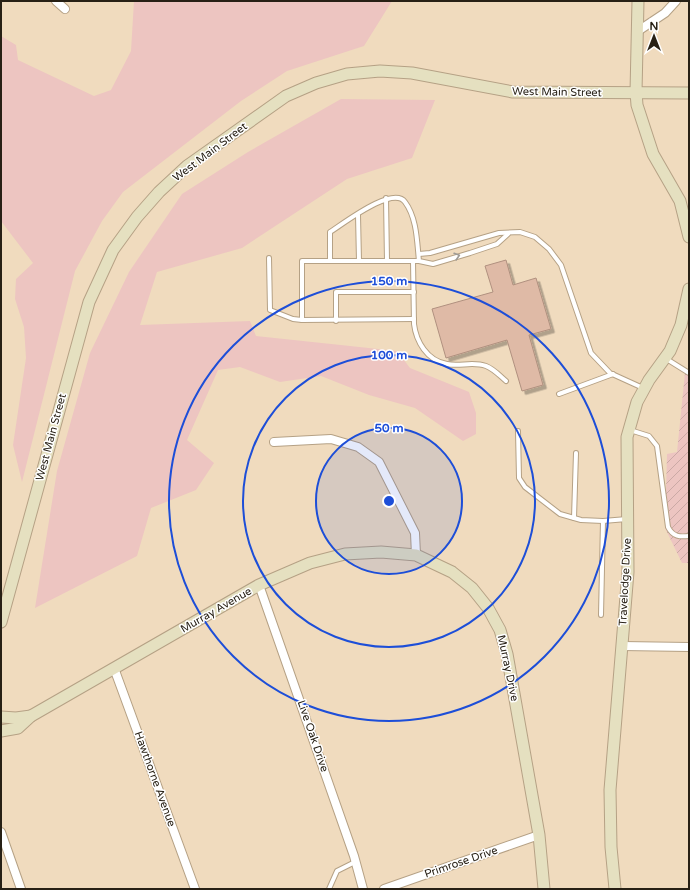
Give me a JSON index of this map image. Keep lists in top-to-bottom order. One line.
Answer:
{"streets":{"street":["West Main Street","Travelodge Drive","Murray Avenue","Murray Drive","Live Oak Drive","Hawthorne Avenue","Primrose Drive"]},"crossings":[["Murray Avenue","Murray Drive"],["Murray Avenue","Live Oak Drive"],["Murray Avenue","Hawthorne Avenue"],["Murray Drive","Primrose Drive"]],"north":"top","rings":["150 m","100 m","50 m"]}
